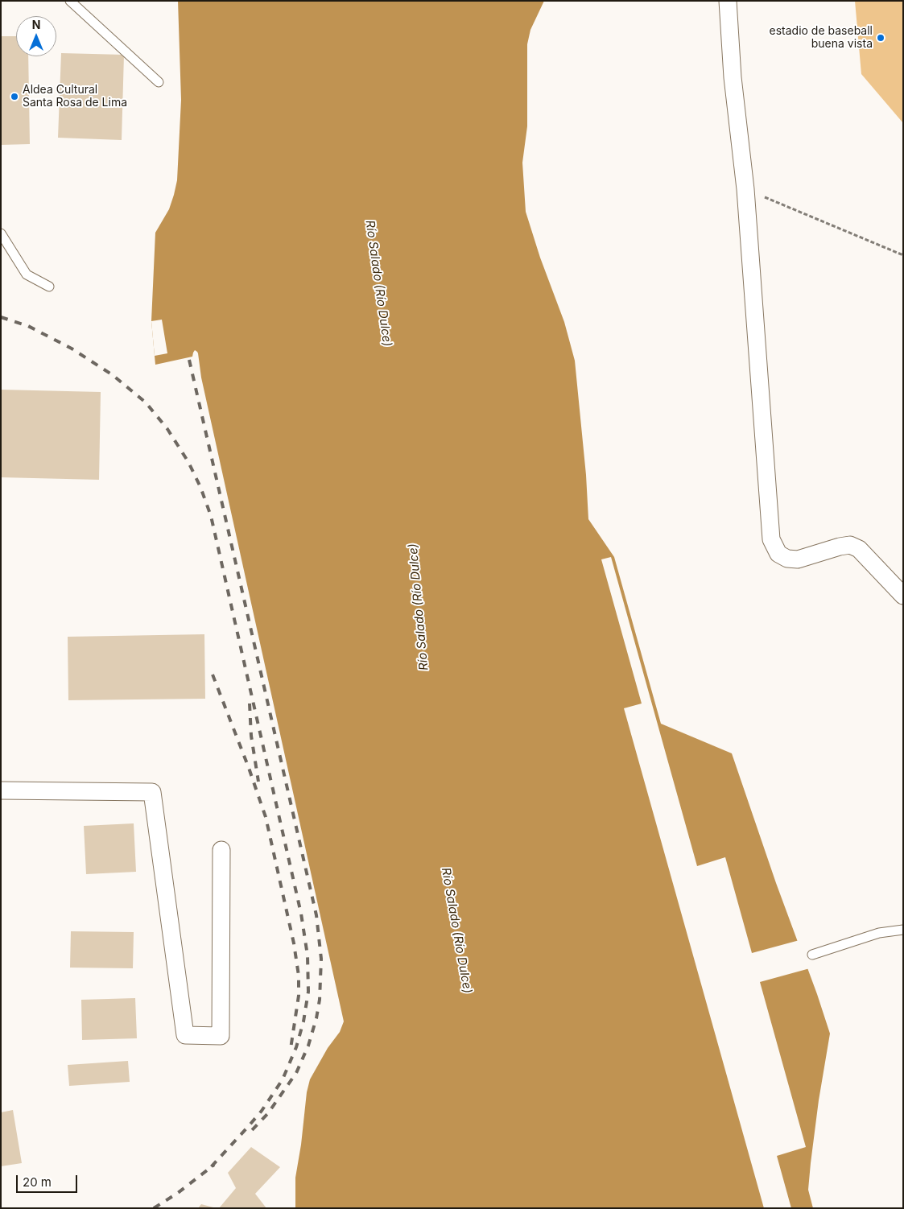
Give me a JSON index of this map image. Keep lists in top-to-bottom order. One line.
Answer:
{"water":["Río Salado (Río Dulce)"],"places":["estadio de baseball buena vista","Aldea Cultural Santa Rosa de Lima"],"scale_bar":"20 m","north":"top"}
